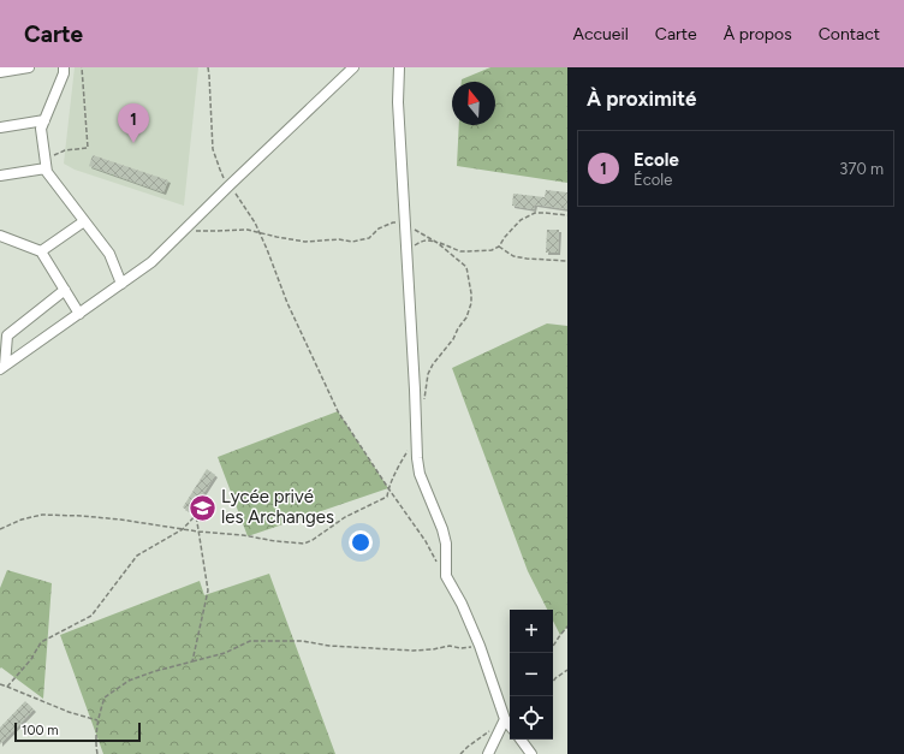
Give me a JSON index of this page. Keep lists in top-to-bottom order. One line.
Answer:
{"places":{"school or university":["Lycée privé les Archanges"]},"scale_bar":"100 m","north":"top","page":{"header":"Carte","nav":["Accueil","Carte","À propos","Contact"],"heading":"À proximité","pins":"1","list":[{"mark":"1","name":"Ecole","note":"École","value":"370 m"}],"map_buttons":["+","−"],"scale":"100 m"}}
